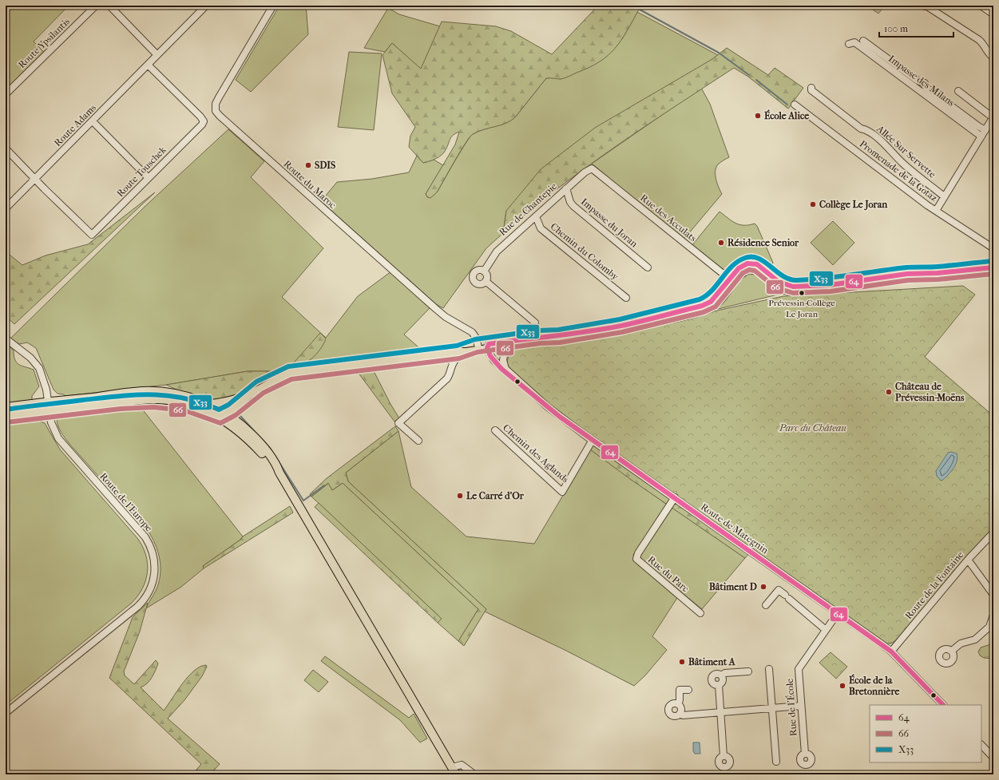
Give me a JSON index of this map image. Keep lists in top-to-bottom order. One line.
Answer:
{"streets":{"street":["Route Ypsilantis","Impasse des Milans","Route Adams","Allée Sur Servette","Promenade de la Gotaz","Route Touschek","Route du Maroc","Rue de Chantepie","Rue des Acculats","Impasse du Joran","Chemin du Colomby","Chemin des Aglands","Route de l'Europe","Route de Mategnin","Rue du Parc","Route de la Fontaine","Rue de l'École"]},"crossings":[["Route Adams","Route Touschek"],["Route du Maroc","Route de Mategnin"],["Rue de Chantepie","Rue des Acculats"],["Rue de Chantepie","Impasse du Joran"],["Rue de Chantepie","Chemin du Colomby"],["Chemin des Aglands","Route de Mategnin"],["Route de Mategnin","Rue du Parc"],["Route de Mategnin","Route de la Fontaine"],["Route de Mategnin","Rue de l'École"]],"parks":["Parc du Château"],"places":["École Alice","SDIS","Collège Le Joran","Résidence Senior","Prévessin-Collège Le Joran","Château de Prévessin-Moëns","Le Carré d'Or","Bâtiment D","Bâtiment A","École de la Bretonnière"],"lines":["transit line X33","transit line 64","transit line 66"],"legend":["64","66","X33"],"scale_bar":"100 m"}
